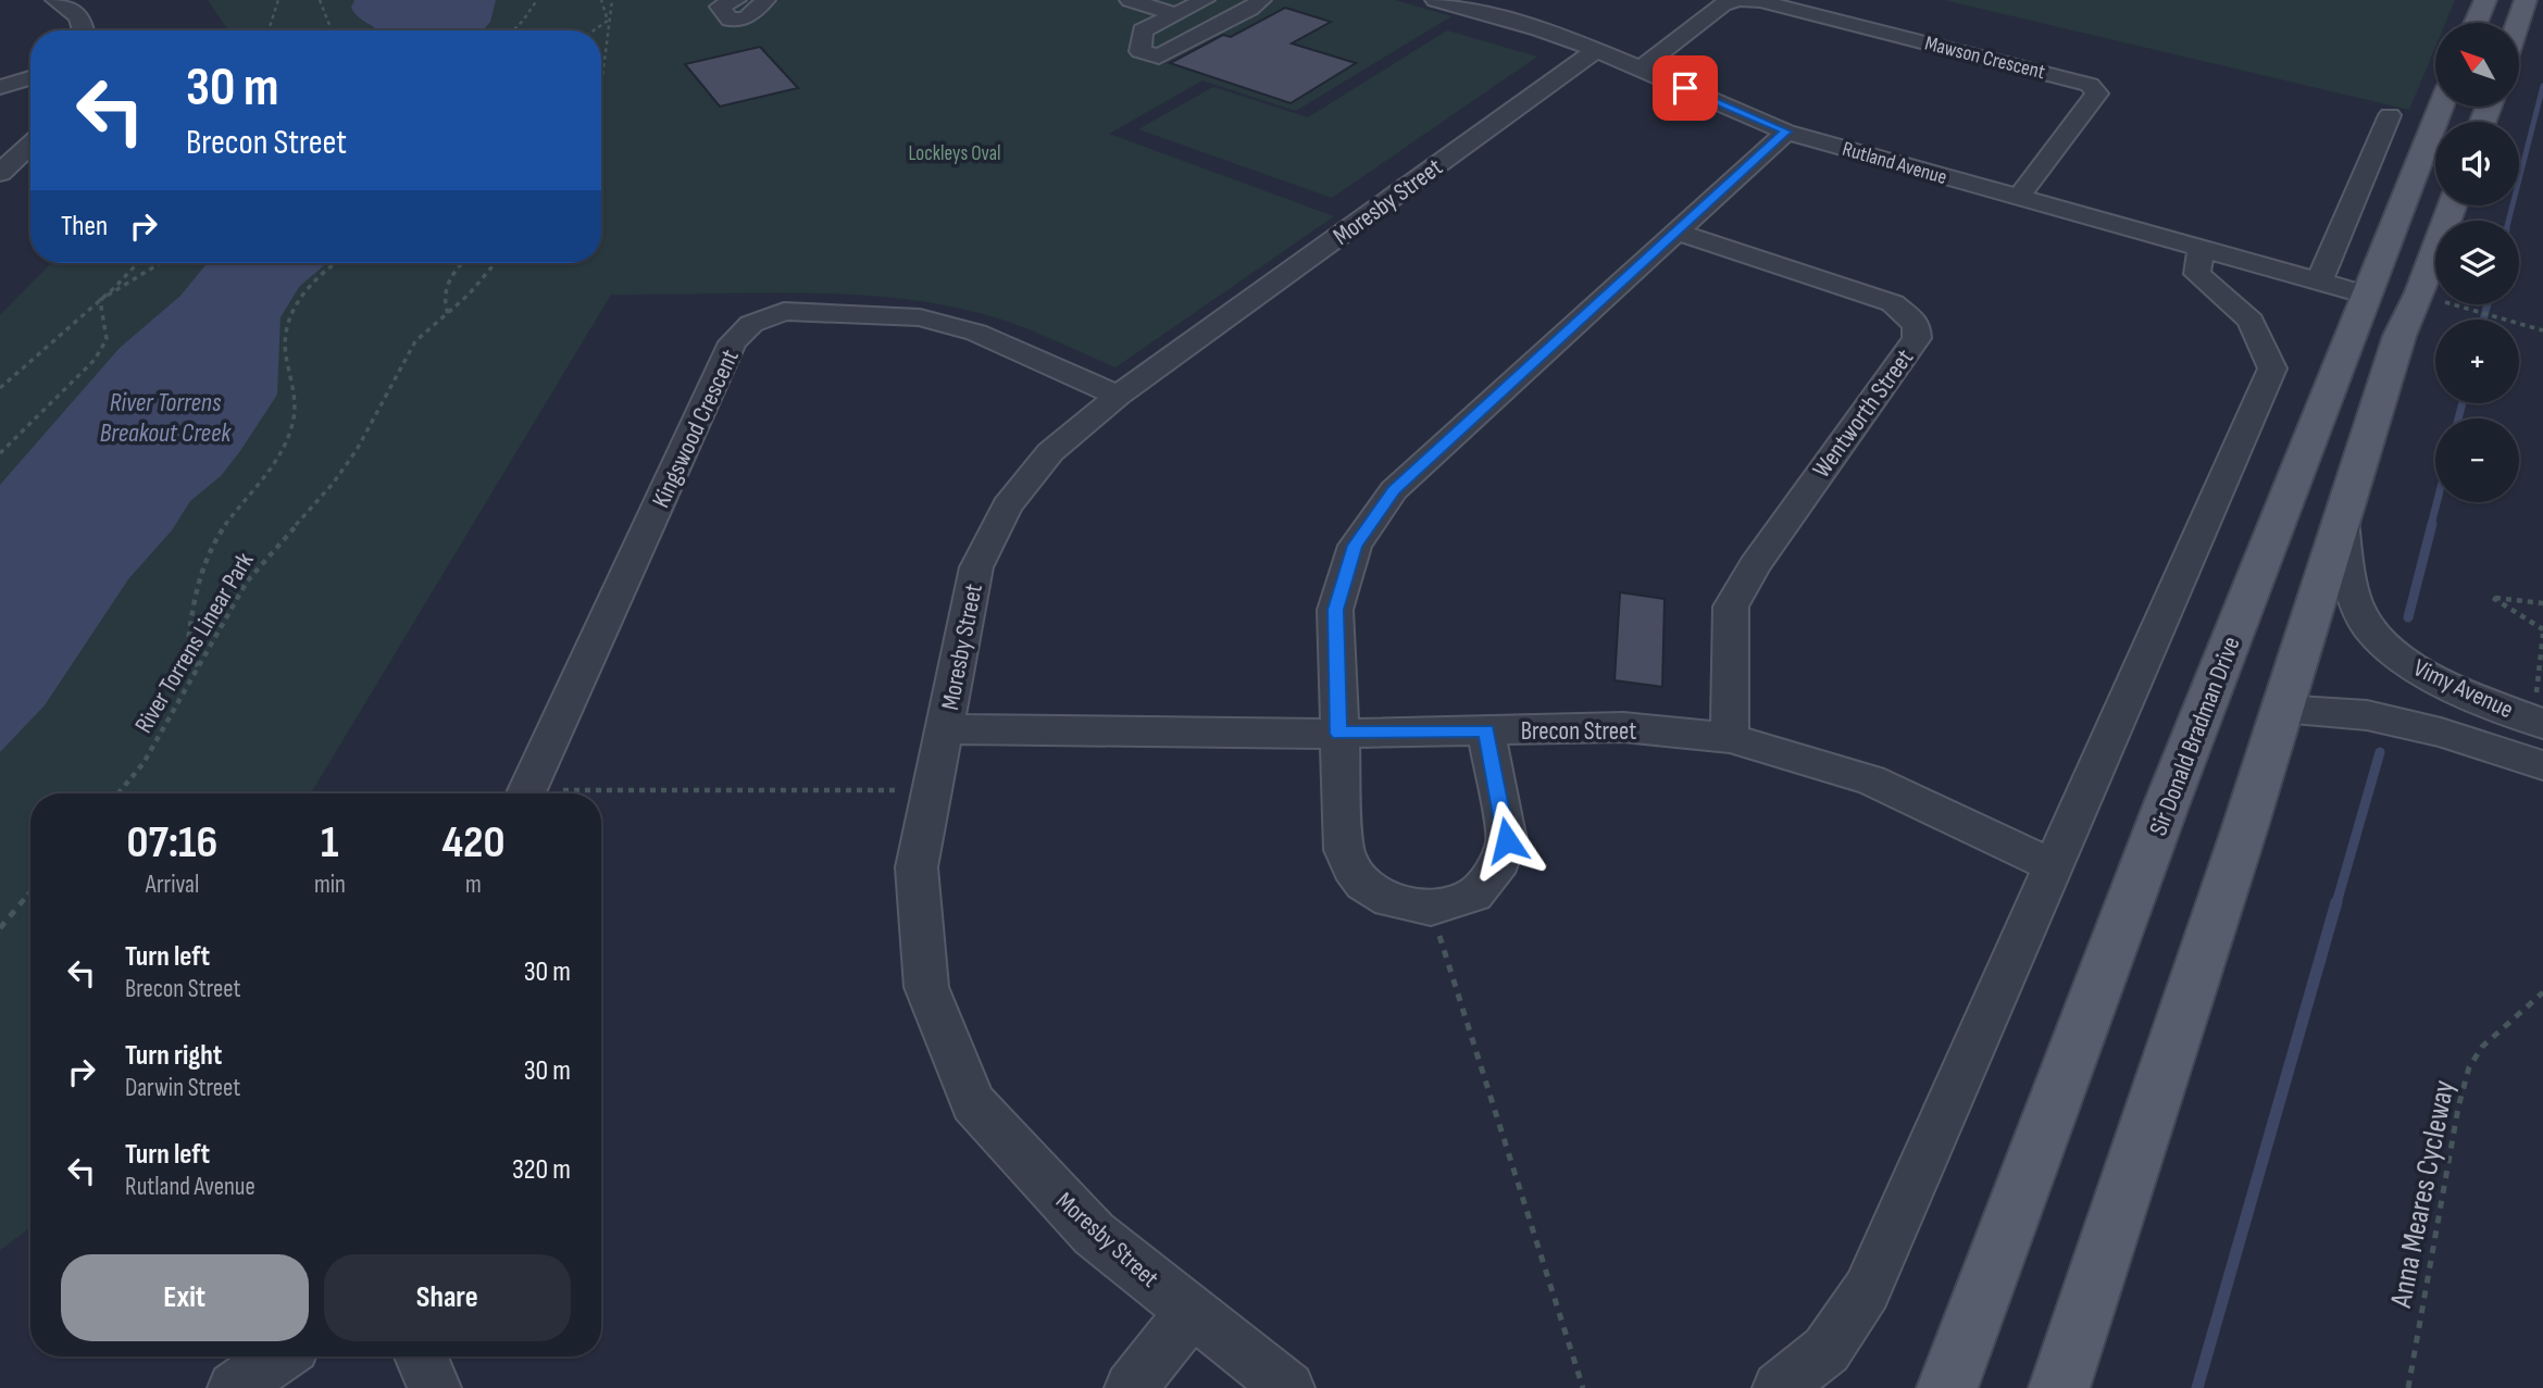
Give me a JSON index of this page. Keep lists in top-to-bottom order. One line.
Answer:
{"streets":{"main road":["Sir Donald Bradman Drive"],"street":["Mawson Crescent","Rutland Avenue","Moresby Street","Wentworth Street","Kingswood Crescent","Vimy Avenue","Brecon Street"],"path":["River Torrens Linear Park","Anna Meares Cycleway"]},"crossings":[["Mawson Crescent","Rutland Avenue"],["Rutland Avenue","Moresby Street"],["Rutland Avenue","Sir Donald Bradman Drive"],["Moresby Street","Kingswood Crescent"],["Moresby Street","Brecon Street"],["Wentworth Street","Brecon Street"]],"water":["River Torrens Breakout Creek"],"parks":["Lockleys Oval"],"north":"top left","page":{"map_buttons":["+","−"],"turn":["30 m","Brecon Street"],"then":"Then","eta":["07:16","Arrival","1","min","420","m"],"list":[{"name":"Turn left","note":"Brecon Street","value":"30 m"},{"name":"Turn right","note":"Darwin Street","value":"30 m"},{"name":"Turn left","note":"Rutland Avenue","value":"320 m"}],"buttons":["Exit","Share"]}}
